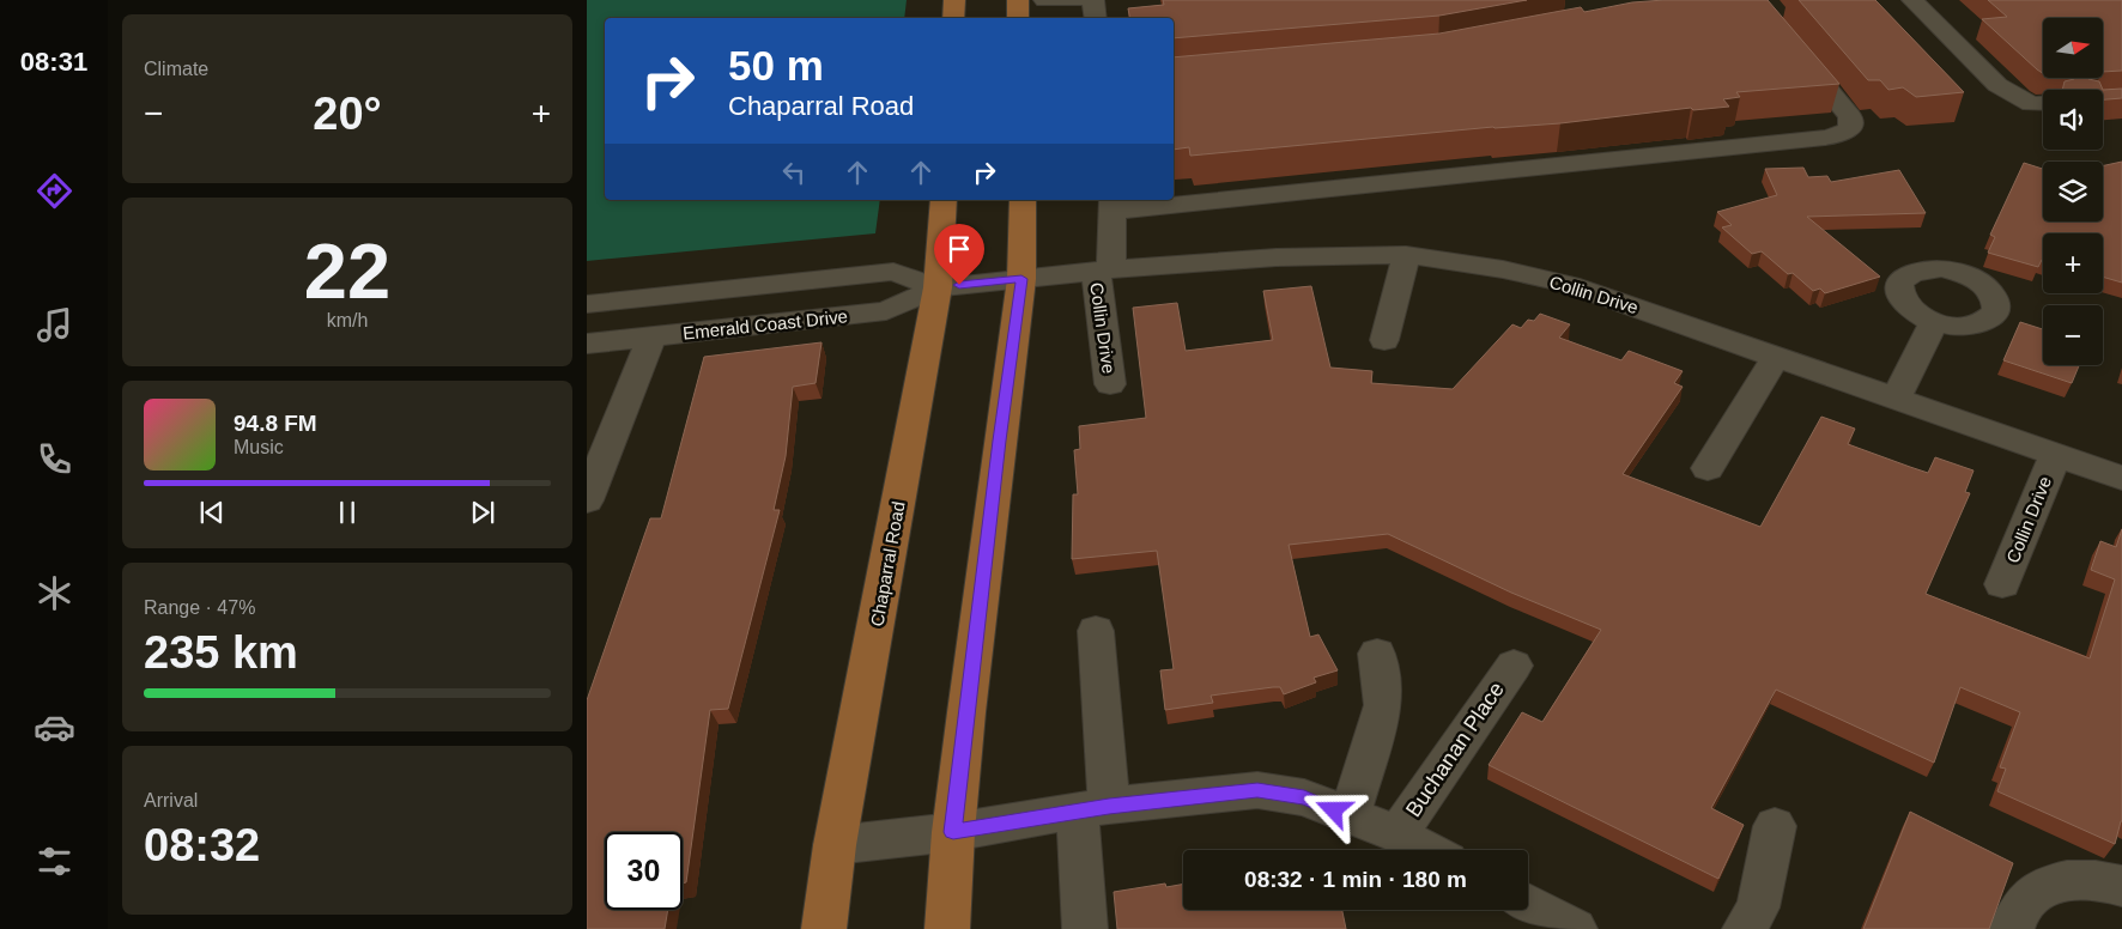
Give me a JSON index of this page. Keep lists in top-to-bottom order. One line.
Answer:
{"streets":{"main road":["Chaparral Road"],"street":["Collin Drive","Emerald Coast Drive","Buchanan Place"]},"crossings":[["Collin Drive","Emerald Coast Drive"],["Emerald Coast Drive","Chaparral Road"],["Chaparral Road","Buchanan Place"]],"north":"right","page":{"tabs":"08:31","tile":["Climate",["22","km/h"],["Range · 47%","235 km"],["Arrival","08:32"]],"map_buttons":["+","−"],"turn":["50 m","Chaparral Road"],"heat":["−","20°","+"],"song":["94.8 FM","Music"],"limit":"30","trip":"08:32 · 1 min · 180 m"}}
